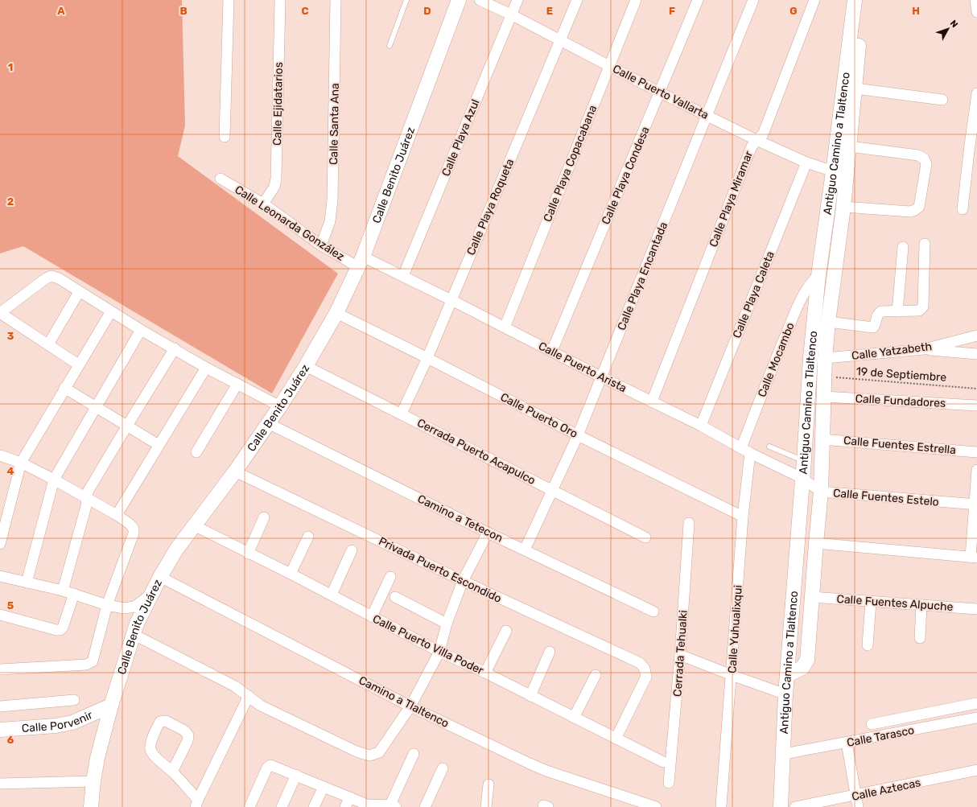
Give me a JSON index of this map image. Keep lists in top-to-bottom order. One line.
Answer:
{"streets":{"street":["Calle Puerto Vallarta","Calle Ejidatarios","Calle Santa Ana","Calle Playa Azul","Antiguo Camino a Tlaltenco","Calle Playa Copacabana","Calle Benito Juárez","Calle Playa Condesa","Calle Playa Miramar","Calle Playa Roqueta","Calle Leonarda González","Calle Playa Encantada","Calle Playa Caleta","Calle Yatzabeth","Calle Mocambo","Calle Puerto Arista","Calle Fundadores","Calle Puerto Oro","Calle Fuentes Estrella","Cerrada Puerto Acapulco","Calle Fuentes Estelo","Camino a Tetecon","Privada Puerto Escondido","Calle Fuentes Alpuche","Calle Yuhualixqui","Calle Puerto Villa Poder","Cerrada Tehualki","Camino a Tlaltenco","Calle Porvenir","Calle Tarasco","Calle Aztecas"],"path":["19 de Septiembre"]},"crossings":[["Calle Puerto Vallarta","Calle Playa Azul"],["Calle Puerto Vallarta","Antiguo Camino a Tlaltenco"],["Calle Puerto Vallarta","Calle Playa Copacabana"],["Calle Puerto Vallarta","Calle Playa Condesa"],["Calle Puerto Vallarta","Calle Playa Miramar"],["Calle Puerto Vallarta","Calle Playa Roqueta"],["Calle Puerto Vallarta","Calle Playa Encantada"],["Calle Puerto Vallarta","Calle Playa Caleta"],["Calle Ejidatarios","Calle Leonarda González"],["Calle Santa Ana","Calle Leonarda González"],["Calle Playa Azul","Calle Puerto Arista"],["Antiguo Camino a Tlaltenco","Calle Mocambo"],["Antiguo Camino a Tlaltenco","Calle Puerto Arista"],["Antiguo Camino a Tlaltenco","Calle Fuentes Estelo"],["Antiguo Camino a Tlaltenco","Calle Tarasco"],["Calle Playa Copacabana","Calle Puerto Arista"],["Calle Benito Juárez","Calle Leonarda González"],["Calle Benito Juárez","Calle Puerto Arista"],["Calle Benito Juárez","Calle Puerto Oro"],["Calle Benito Juárez","Cerrada Puerto Acapulco"],["Calle Benito Juárez","Camino a Tetecon"],["Calle Benito Juárez","Privada Puerto Escondido"],["Calle Benito Juárez","Calle Puerto Villa Poder"],["Calle Benito Juárez","Camino a Tlaltenco"],["Calle Benito Juárez","Calle Porvenir"],["Calle Playa Condesa","Calle Puerto Arista"],["Calle Playa Miramar","Calle Puerto Arista"],["Calle Playa Roqueta","Calle Puerto Arista"],["Calle Playa Roqueta","Calle Puerto Oro"],["Calle Playa Roqueta","Cerrada Puerto Acapulco"],["Calle Leonarda González","Calle Puerto Arista"],["Calle Playa Encantada","Calle Puerto Arista"],["Calle Playa Encantada","Calle Puerto Oro"],["Calle Playa Encantada","Cerrada Puerto Acapulco"],["Calle Playa Encantada","Camino a Tetecon"],["Calle Playa Caleta","Calle Puerto Arista"],["Calle Mocambo","Calle Puerto Arista"],["Calle Mocambo","Calle Yuhualixqui"],["Calle Puerto Arista","Calle Fuentes Estelo"],["Calle Puerto Arista","Calle Yuhualixqui"],["Calle Puerto Oro","Calle Yuhualixqui"],["Privada Puerto Escondido","Calle Puerto Villa Poder"]],"north":"top right","grid":{"columns":["A","B","C","D","E","F","G","H"],"rows":["1","2","3","4","5","6"]}}
